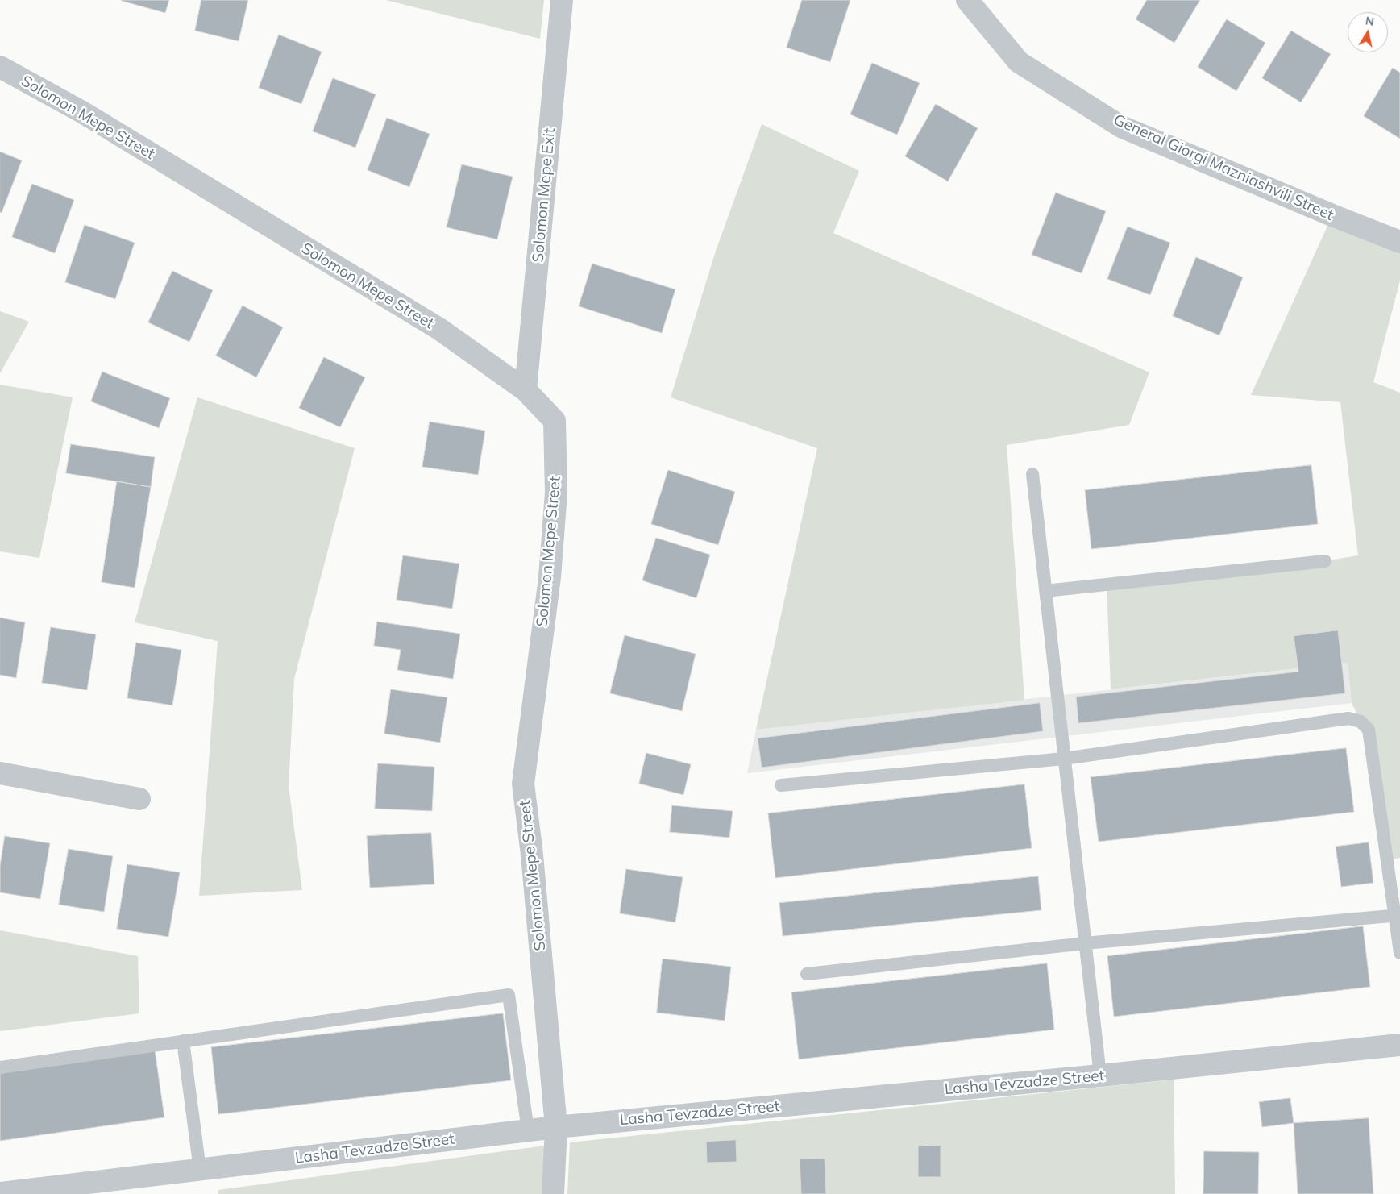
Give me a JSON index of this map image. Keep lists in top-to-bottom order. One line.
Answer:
{"streets":{"street":["Solomon Mepe Street","General Giorgi Mazniashvili Street","Solomon Mepe Exit","Lasha Tevzadze Street"]},"crossings":[["Solomon Mepe Street","Solomon Mepe Exit"],["Solomon Mepe Street","Lasha Tevzadze Street"]],"north":"top"}
